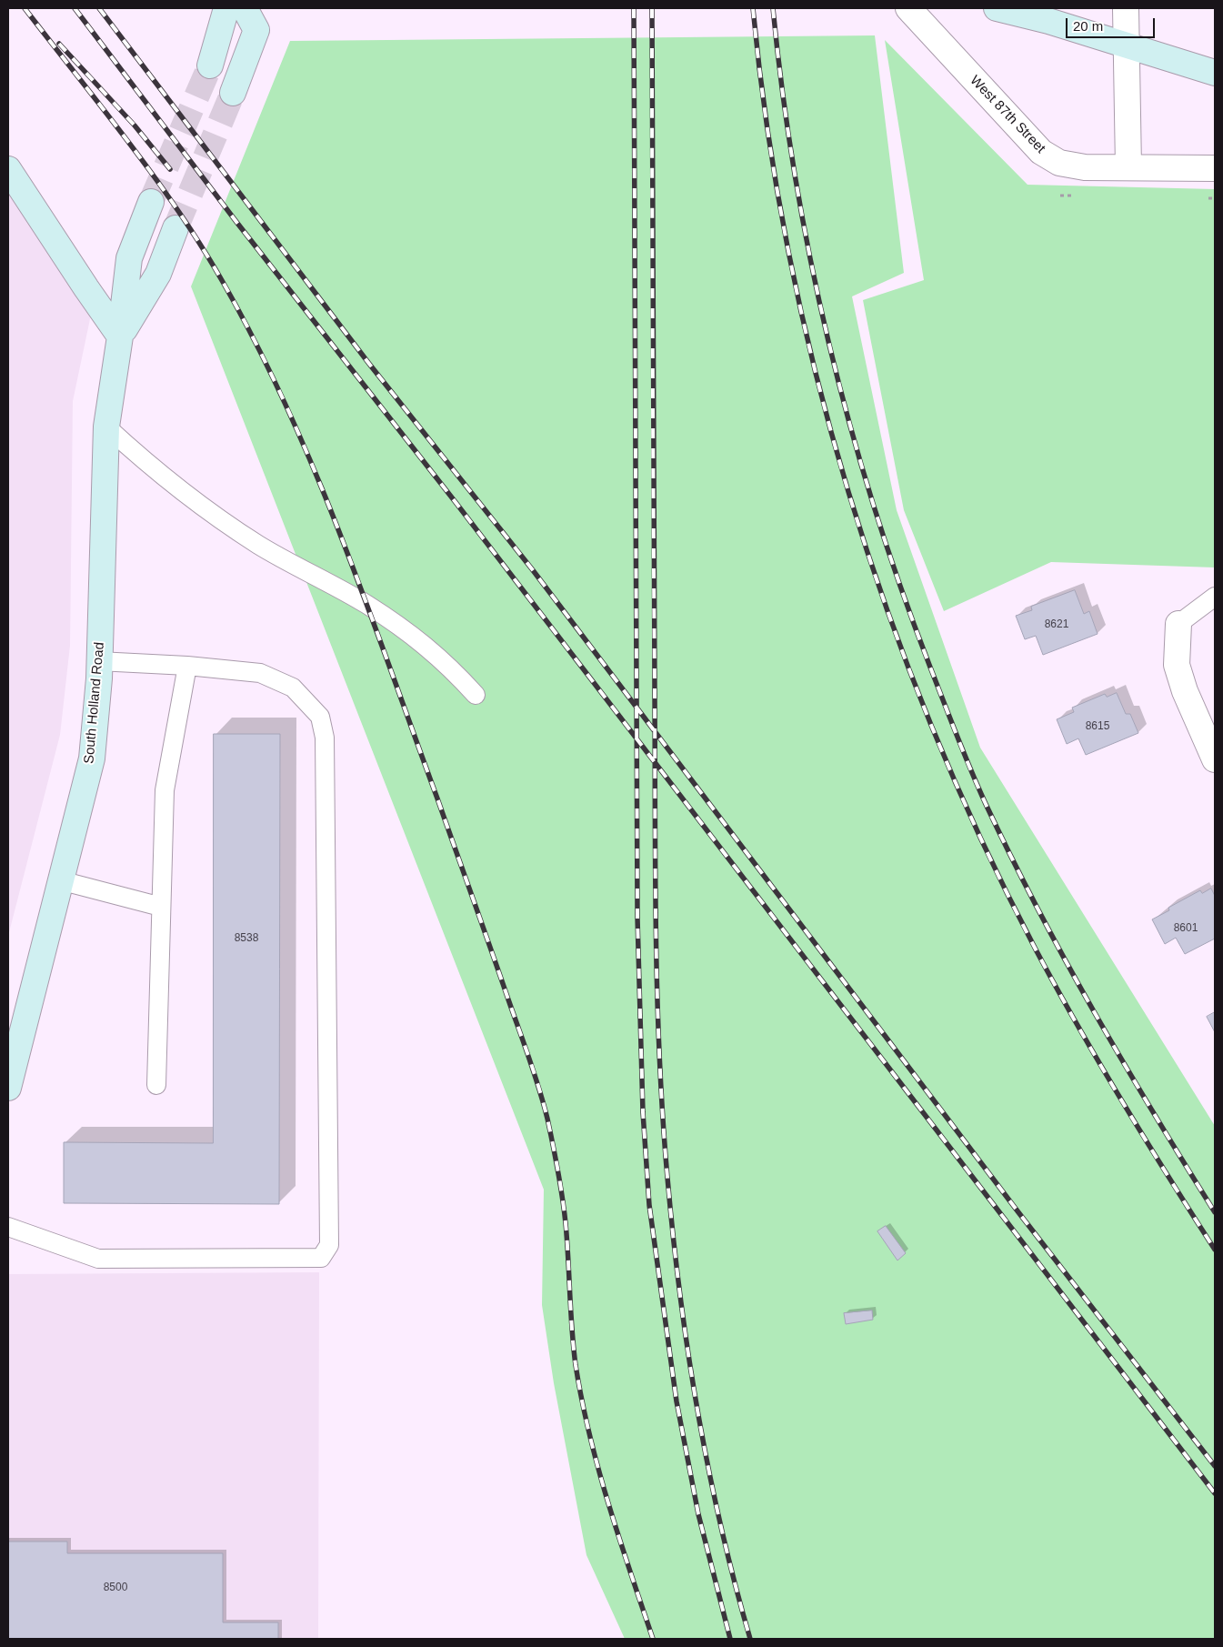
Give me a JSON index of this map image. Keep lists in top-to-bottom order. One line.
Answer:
{"streets":{"main road":["South Holland Road"],"street":["West 87th Street"]},"house_numbers":["8621","8615","8601","8538","8500"],"scale_bar":"20 m"}
